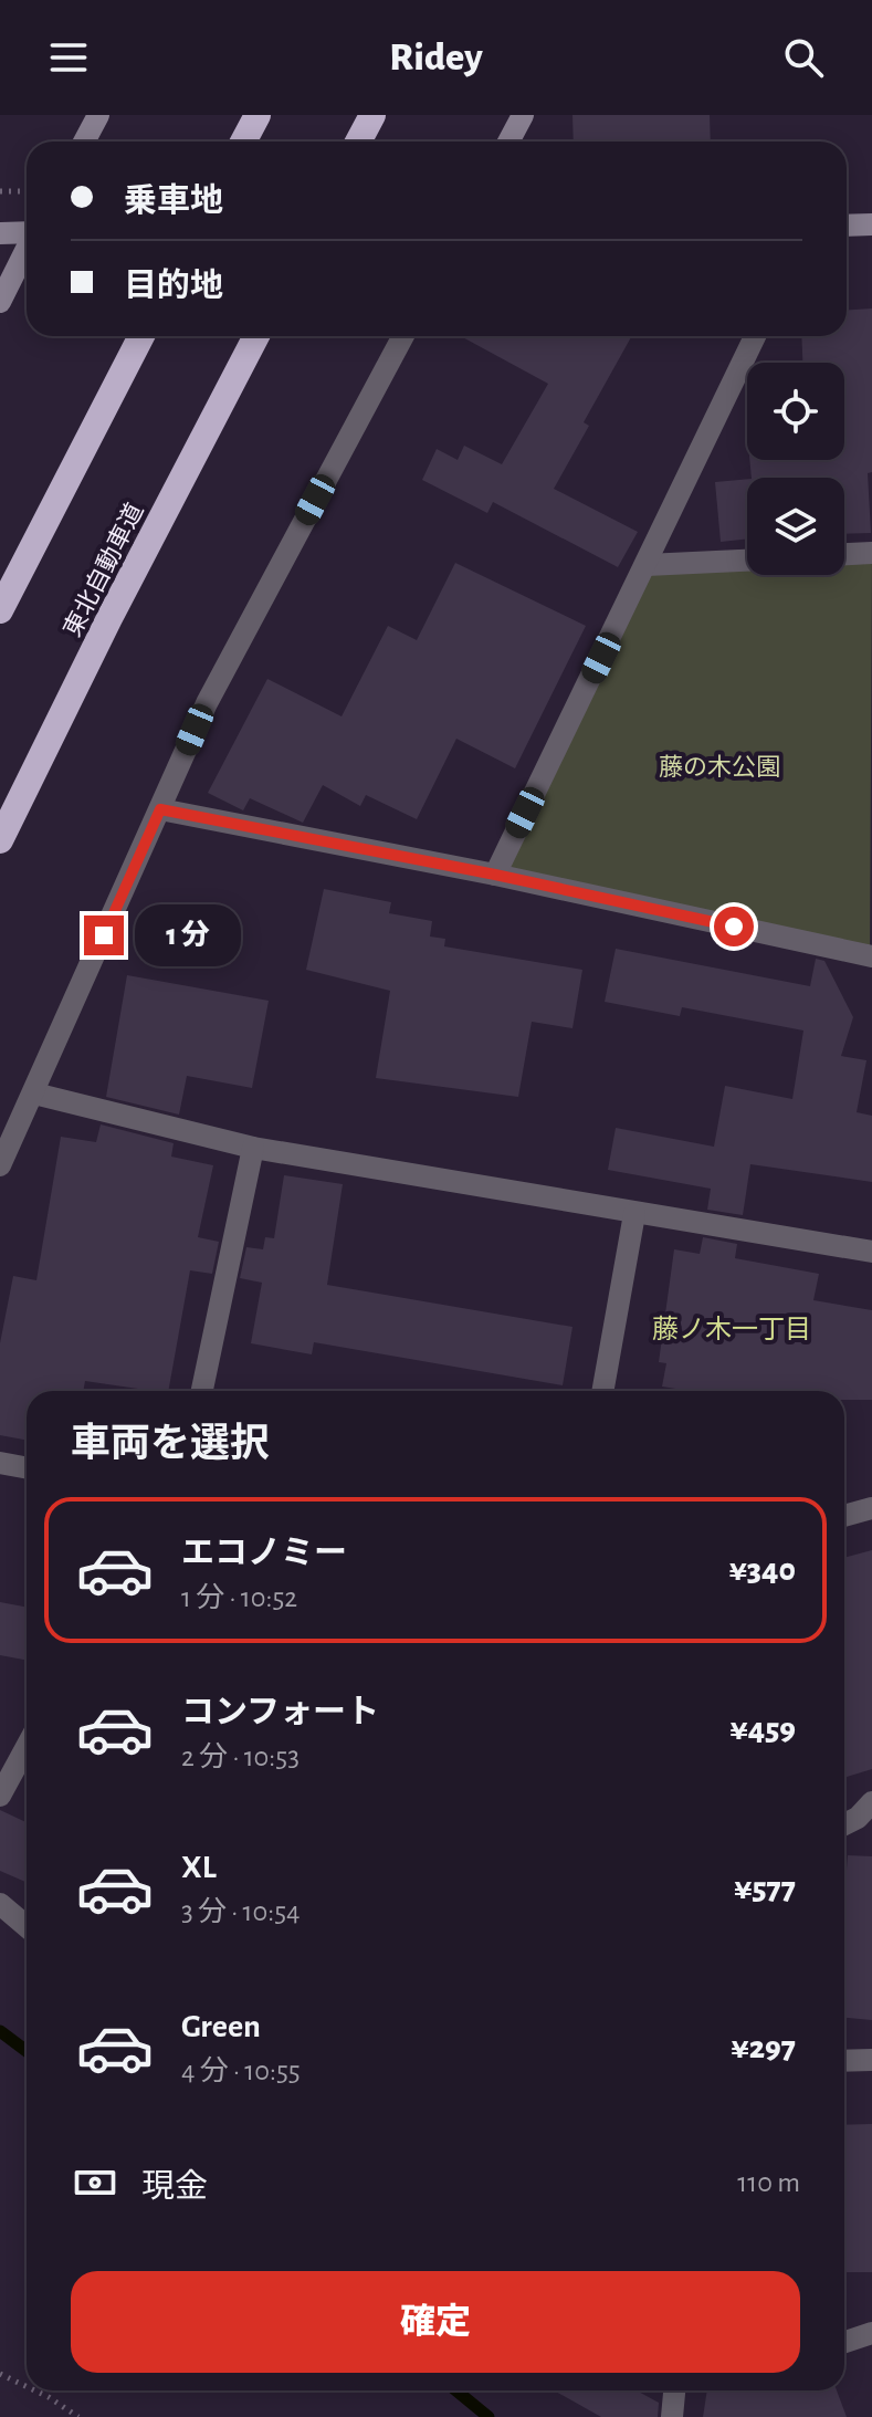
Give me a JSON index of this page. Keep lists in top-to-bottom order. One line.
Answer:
{"streets":{"highway":["東北自動車道"]},"districts":["藤ノ木一丁目"],"parks":["藤の木公園"],"page":{"header":"Ridey","banner":["乗車地","目的地"],"bubble":"1 分","heading":"車両を選択","list":[{"name":"エコノミー","note":"1 分 · 10:52","value":"¥340"},{"name":"コンフォート","note":"2 分 · 10:53","value":"¥459"},{"name":"XL","note":"3 分 · 10:54","value":"¥577"},{"name":"Green","note":"4 分 · 10:55","value":"¥297"}],"pay":["現金","110 m"],"buttons":"確定"}}
